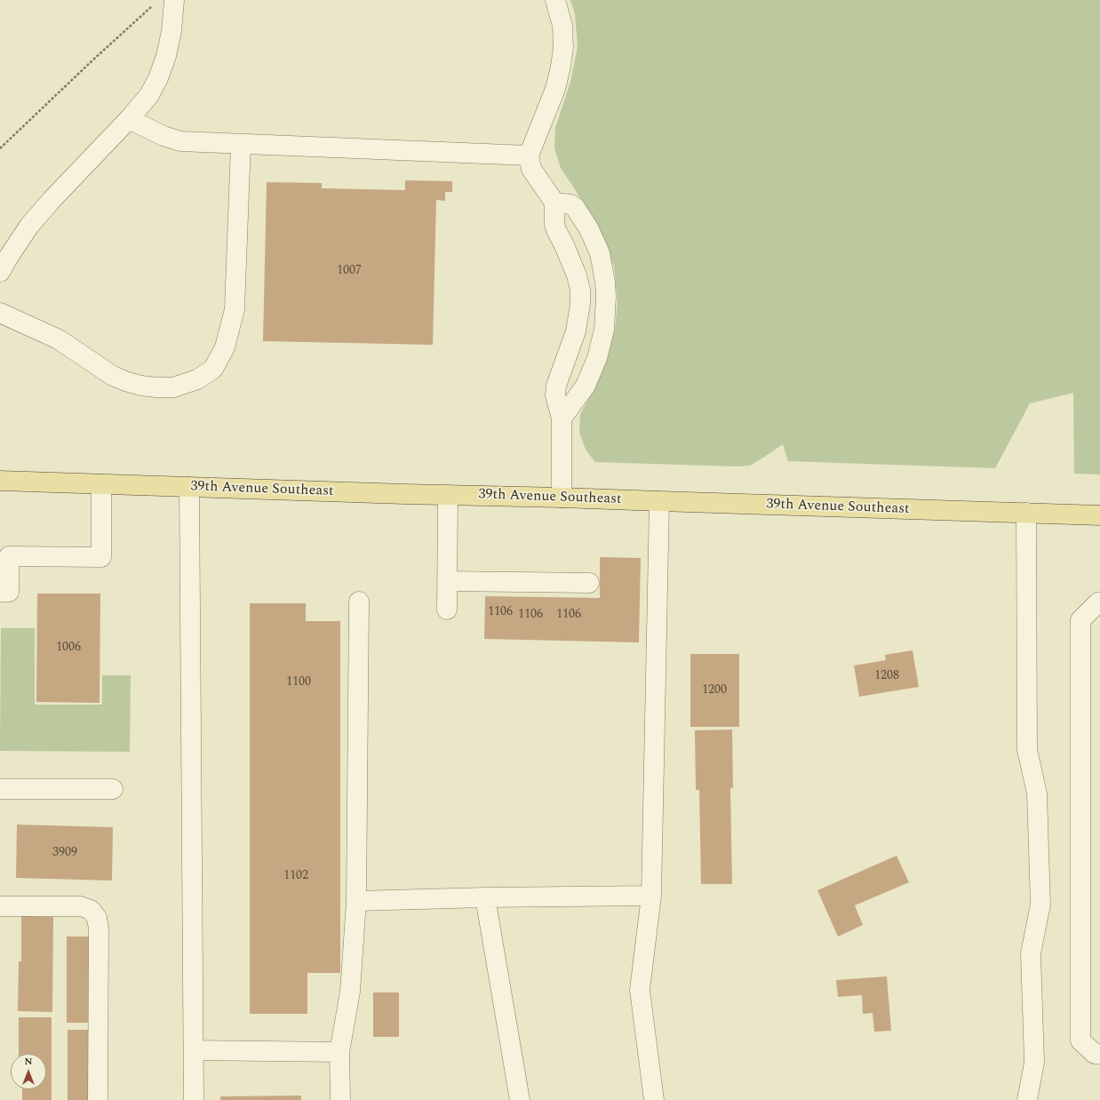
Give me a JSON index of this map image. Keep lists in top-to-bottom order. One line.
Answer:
{"streets":{"main road":["39th Avenue Southeast"]},"house_numbers":["1007","1106","1106","1106","1006","1208","1100","1200","3909","1102"],"north":"top"}
